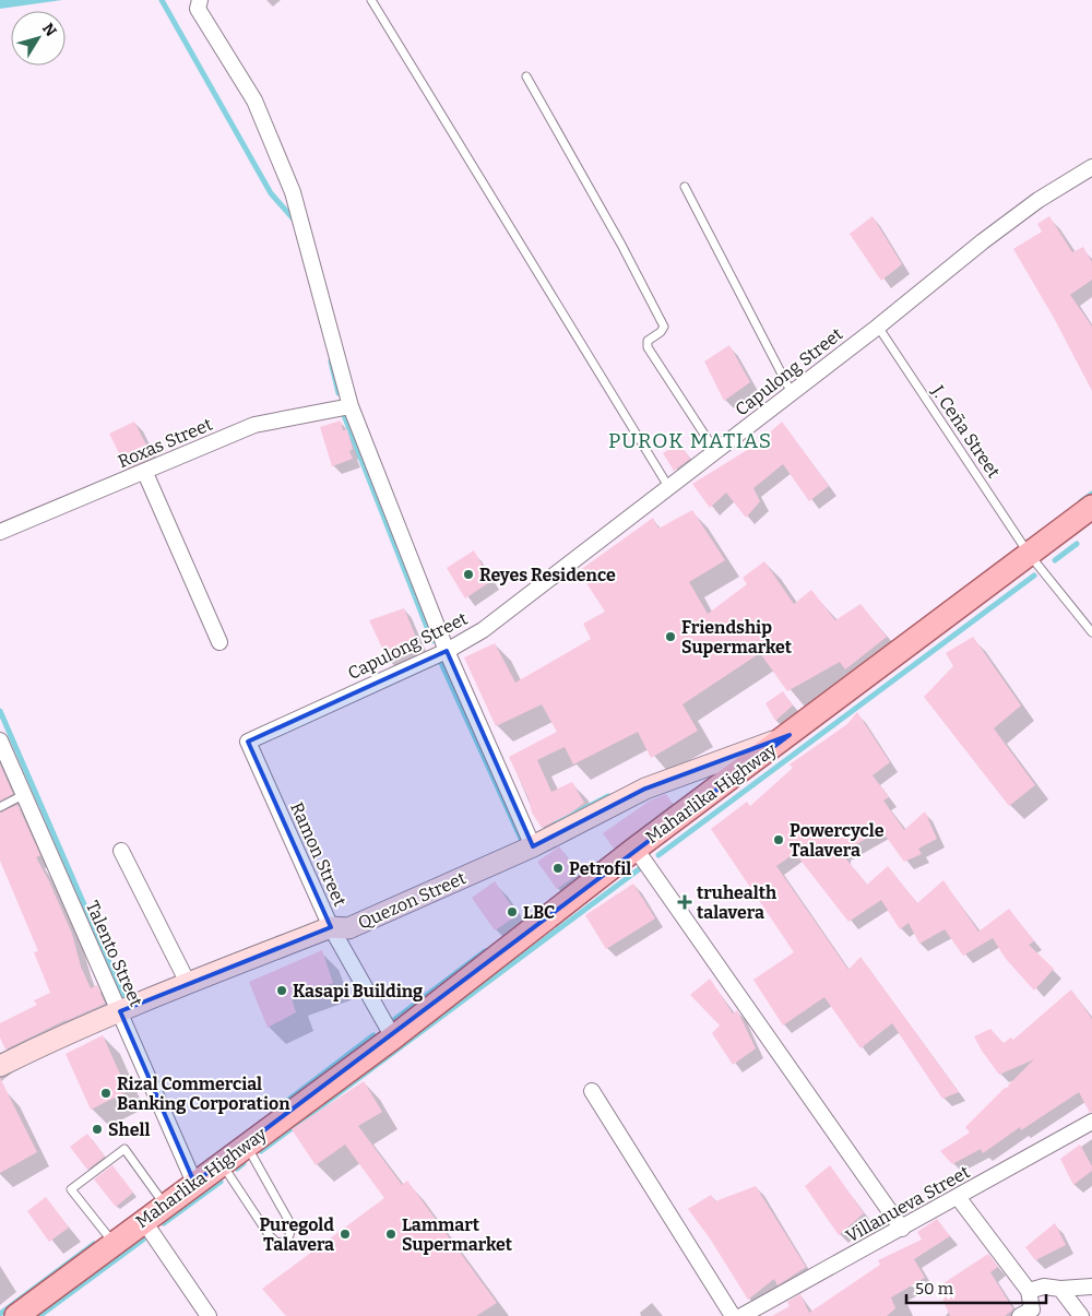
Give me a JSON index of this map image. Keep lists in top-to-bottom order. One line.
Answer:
{"streets":{"main road":["Maharlika Highway"],"street":["Capulong Street","Roxas Street","Ramon Street","Quezon Street","Talento Street","Villanueva Street"],"lane":["J. Ceña Street"]},"crossings":[["Capulong Street","J. Ceña Street"],["Capulong Street","Ramon Street"],["J. Ceña Street","Maharlika Highway"],["Maharlika Highway","Ramon Street"],["Maharlika Highway","Quezon Street"],["Maharlika Highway","Talento Street"],["Ramon Street","Quezon Street"],["Quezon Street","Talento Street"]],"districts":["PUROK MATIAS"],"places":{"other":["Reyes Residence","Friendship Supermarket","Powercycle Talavera","Petrofil","LBC","Kasapi Building","Rizal Commercial Banking Corporation","Shell","Puregold Talavera","Lammart Supermarket"],"health":["truhealth talavera"]},"scale_bar":"50 m","north":"top right"}
